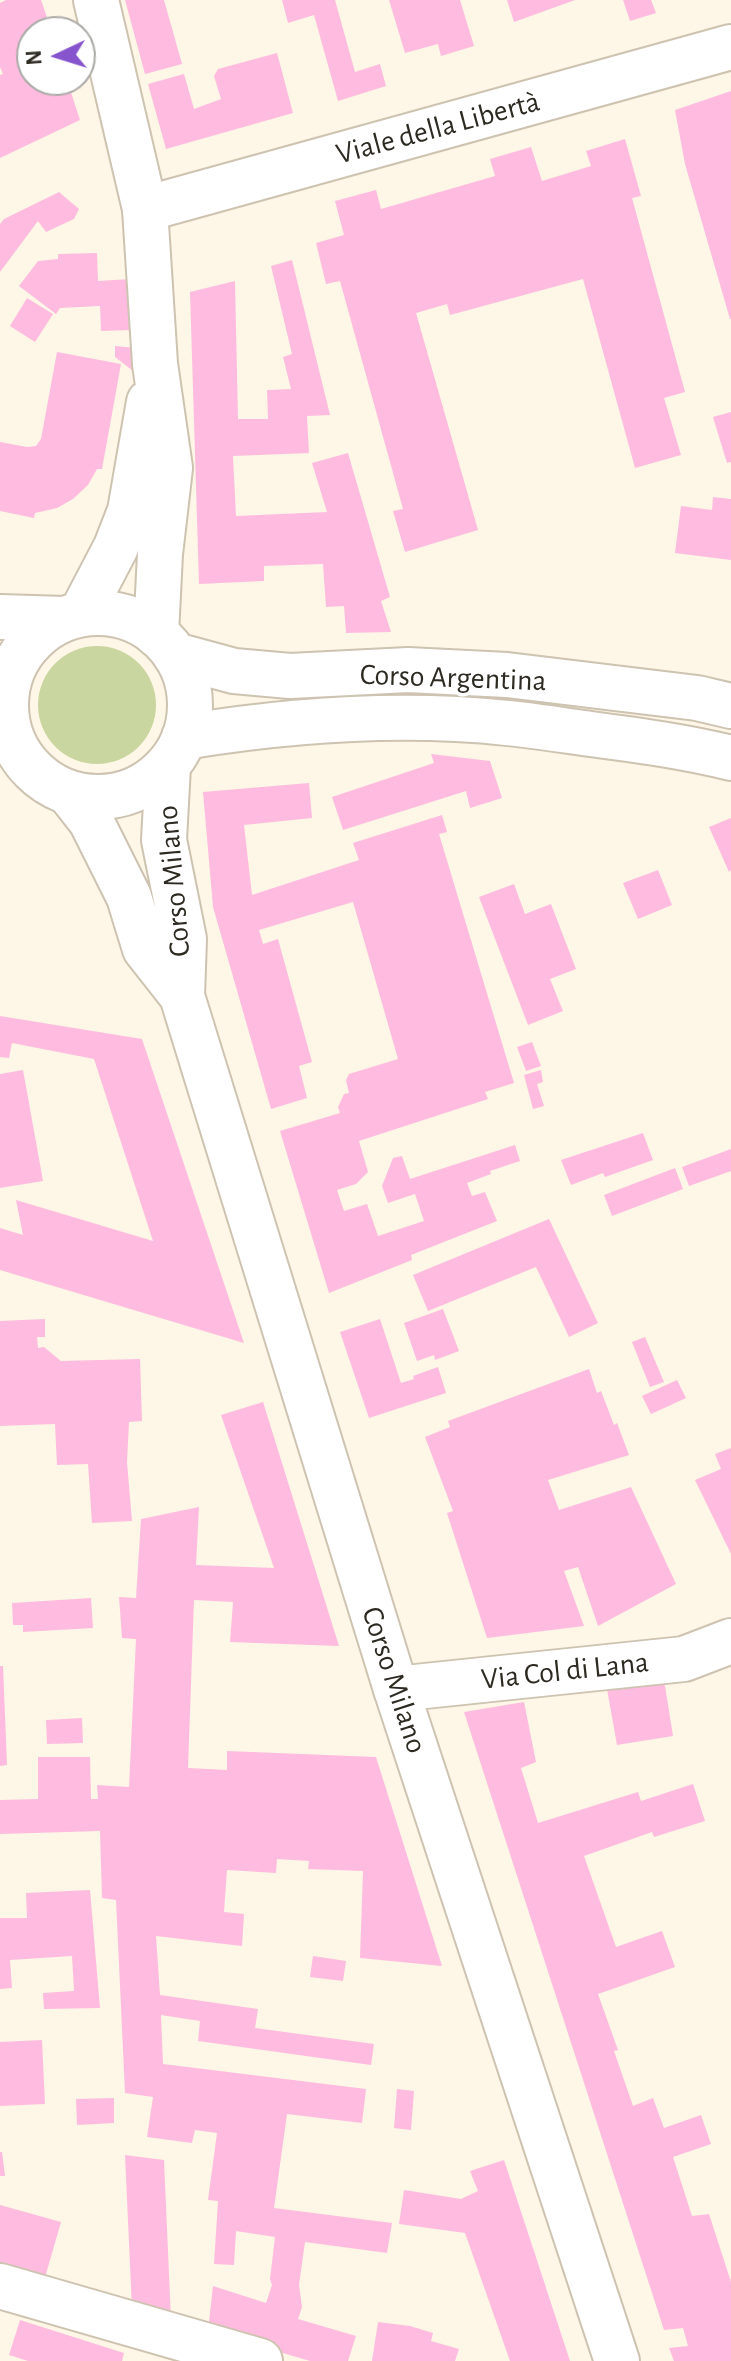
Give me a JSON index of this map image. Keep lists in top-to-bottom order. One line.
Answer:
{"streets":{"street":["Viale della Libertà","Corso Argentina","Corso Milano","Via Col di Lana"]},"crossings":[["Corso Argentina","Corso Milano"],["Corso Milano","Via Col di Lana"]],"north":"left"}
